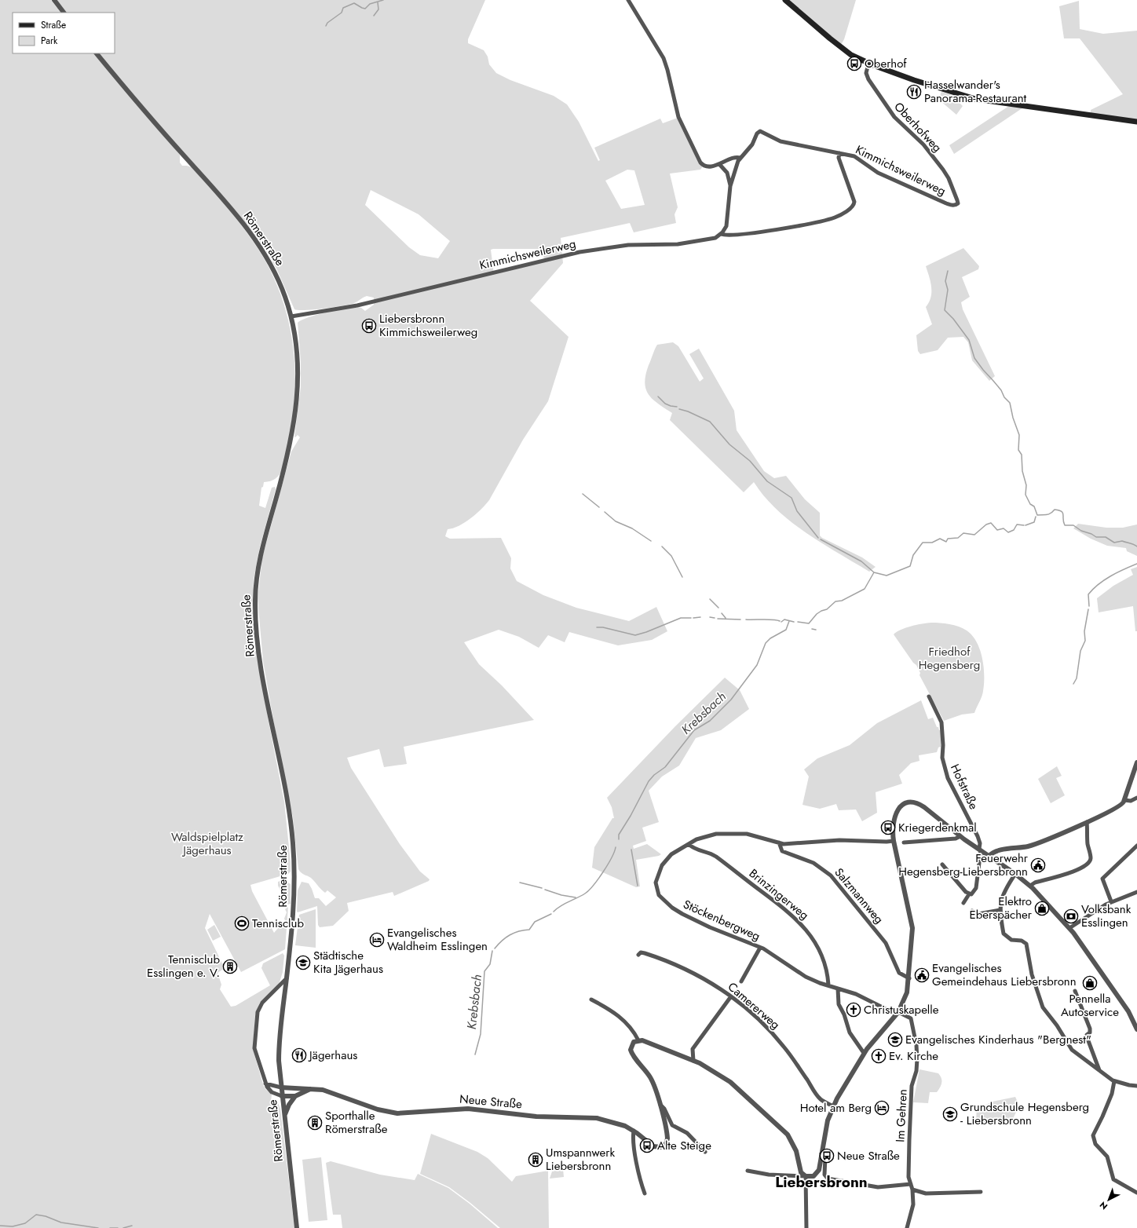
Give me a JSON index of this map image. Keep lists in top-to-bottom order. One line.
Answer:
{"streets":{"street":["Oberhofweg","Kimmichsweilerweg","Römerstraße","Hofstraße","Brinzingerweg","Salzmannweg","Stöckenbergweg","Camererweg","Neue Straße","Im Gehren"]},"crossings":[["Oberhofweg","Kimmichsweilerweg"],["Kimmichsweilerweg","Römerstraße"],["Römerstraße","Neue Straße"],["Brinzingerweg","Stöckenbergweg"],["Salzmannweg","Stöckenbergweg"],["Stöckenbergweg","Im Gehren"]],"districts":["Liebersbronn"],"water":["Krebsbach"],"parks":["Friedhof Hegensberg","Waldspielplatz Jägerhaus"],"places":{"bus stop":["Oberhof","Liebersbronn Kimmichsweilerweg","Kriegerdenkmal","Alte Steige","Neue Straße"],"restaurant":["Hasselwander's Panorama-Restaurant","Jägerhaus"],"public building":["Feuerwehr Hegensberg-Liebersbronn","Evangelisches Gemeindehaus Liebersbronn"],"shop":["Elektro Eberspächer","Pennella Autoservice"],"bank":["Volksbank Esslingen"],"sports":["Tennisclub"],"hotel":["Evangelisches Waldheim Esslingen","Hotel am Berg"],"school or university":["Städtische Kita Jägerhaus","Evangelisches Kinderhaus \"Bergnest\"","Grundschule Hegensberg - Liebersbronn"],"building":["Tennisclub Esslingen e. V.","Sporthalle Römerstraße","Umspannwerk Liebersbronn"],"church":["Christuskapelle","Ev. Kirche"]},"legend":["Straße","Park"],"north":"bottom left"}
